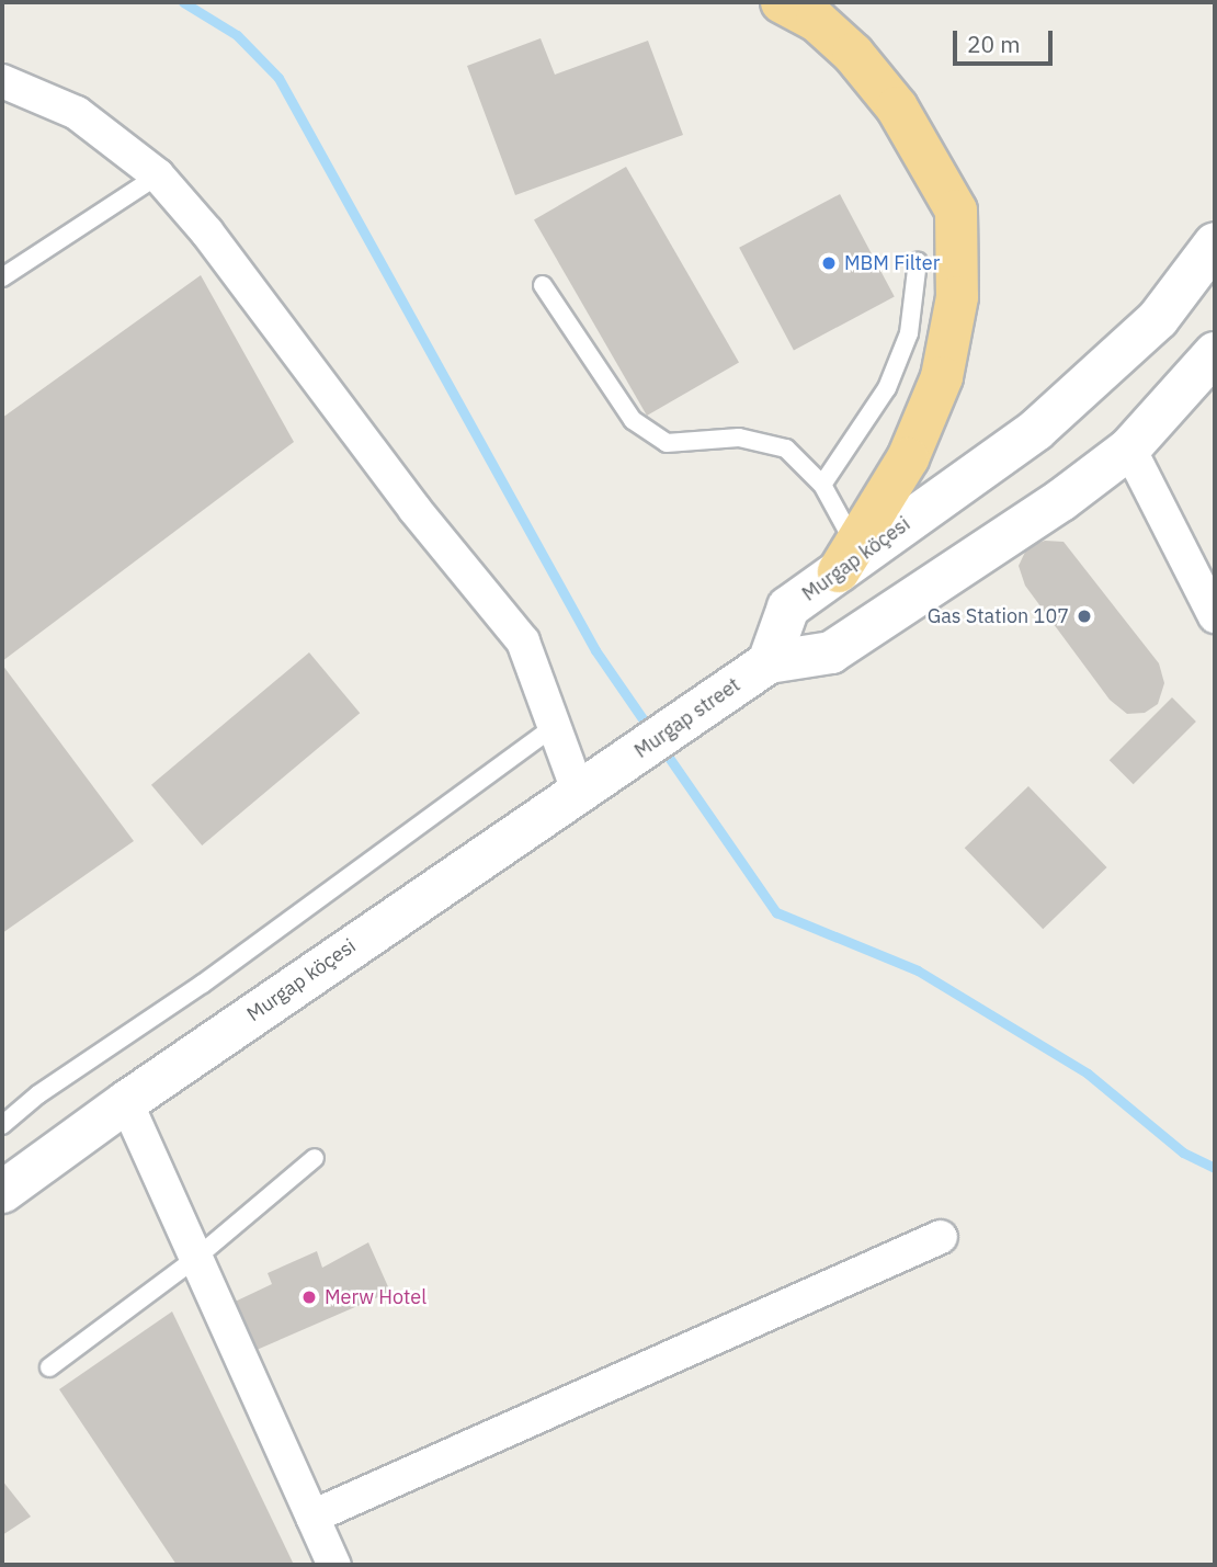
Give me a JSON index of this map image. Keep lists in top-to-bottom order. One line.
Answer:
{"streets":{"main road":["Murgap köçesi","Murgap street"]},"crossings":[["Murgap köçesi","Murgap street"]],"places":["MBM Filter","Gas Station 107","Merw Hotel"],"scale_bar":"20 m"}
